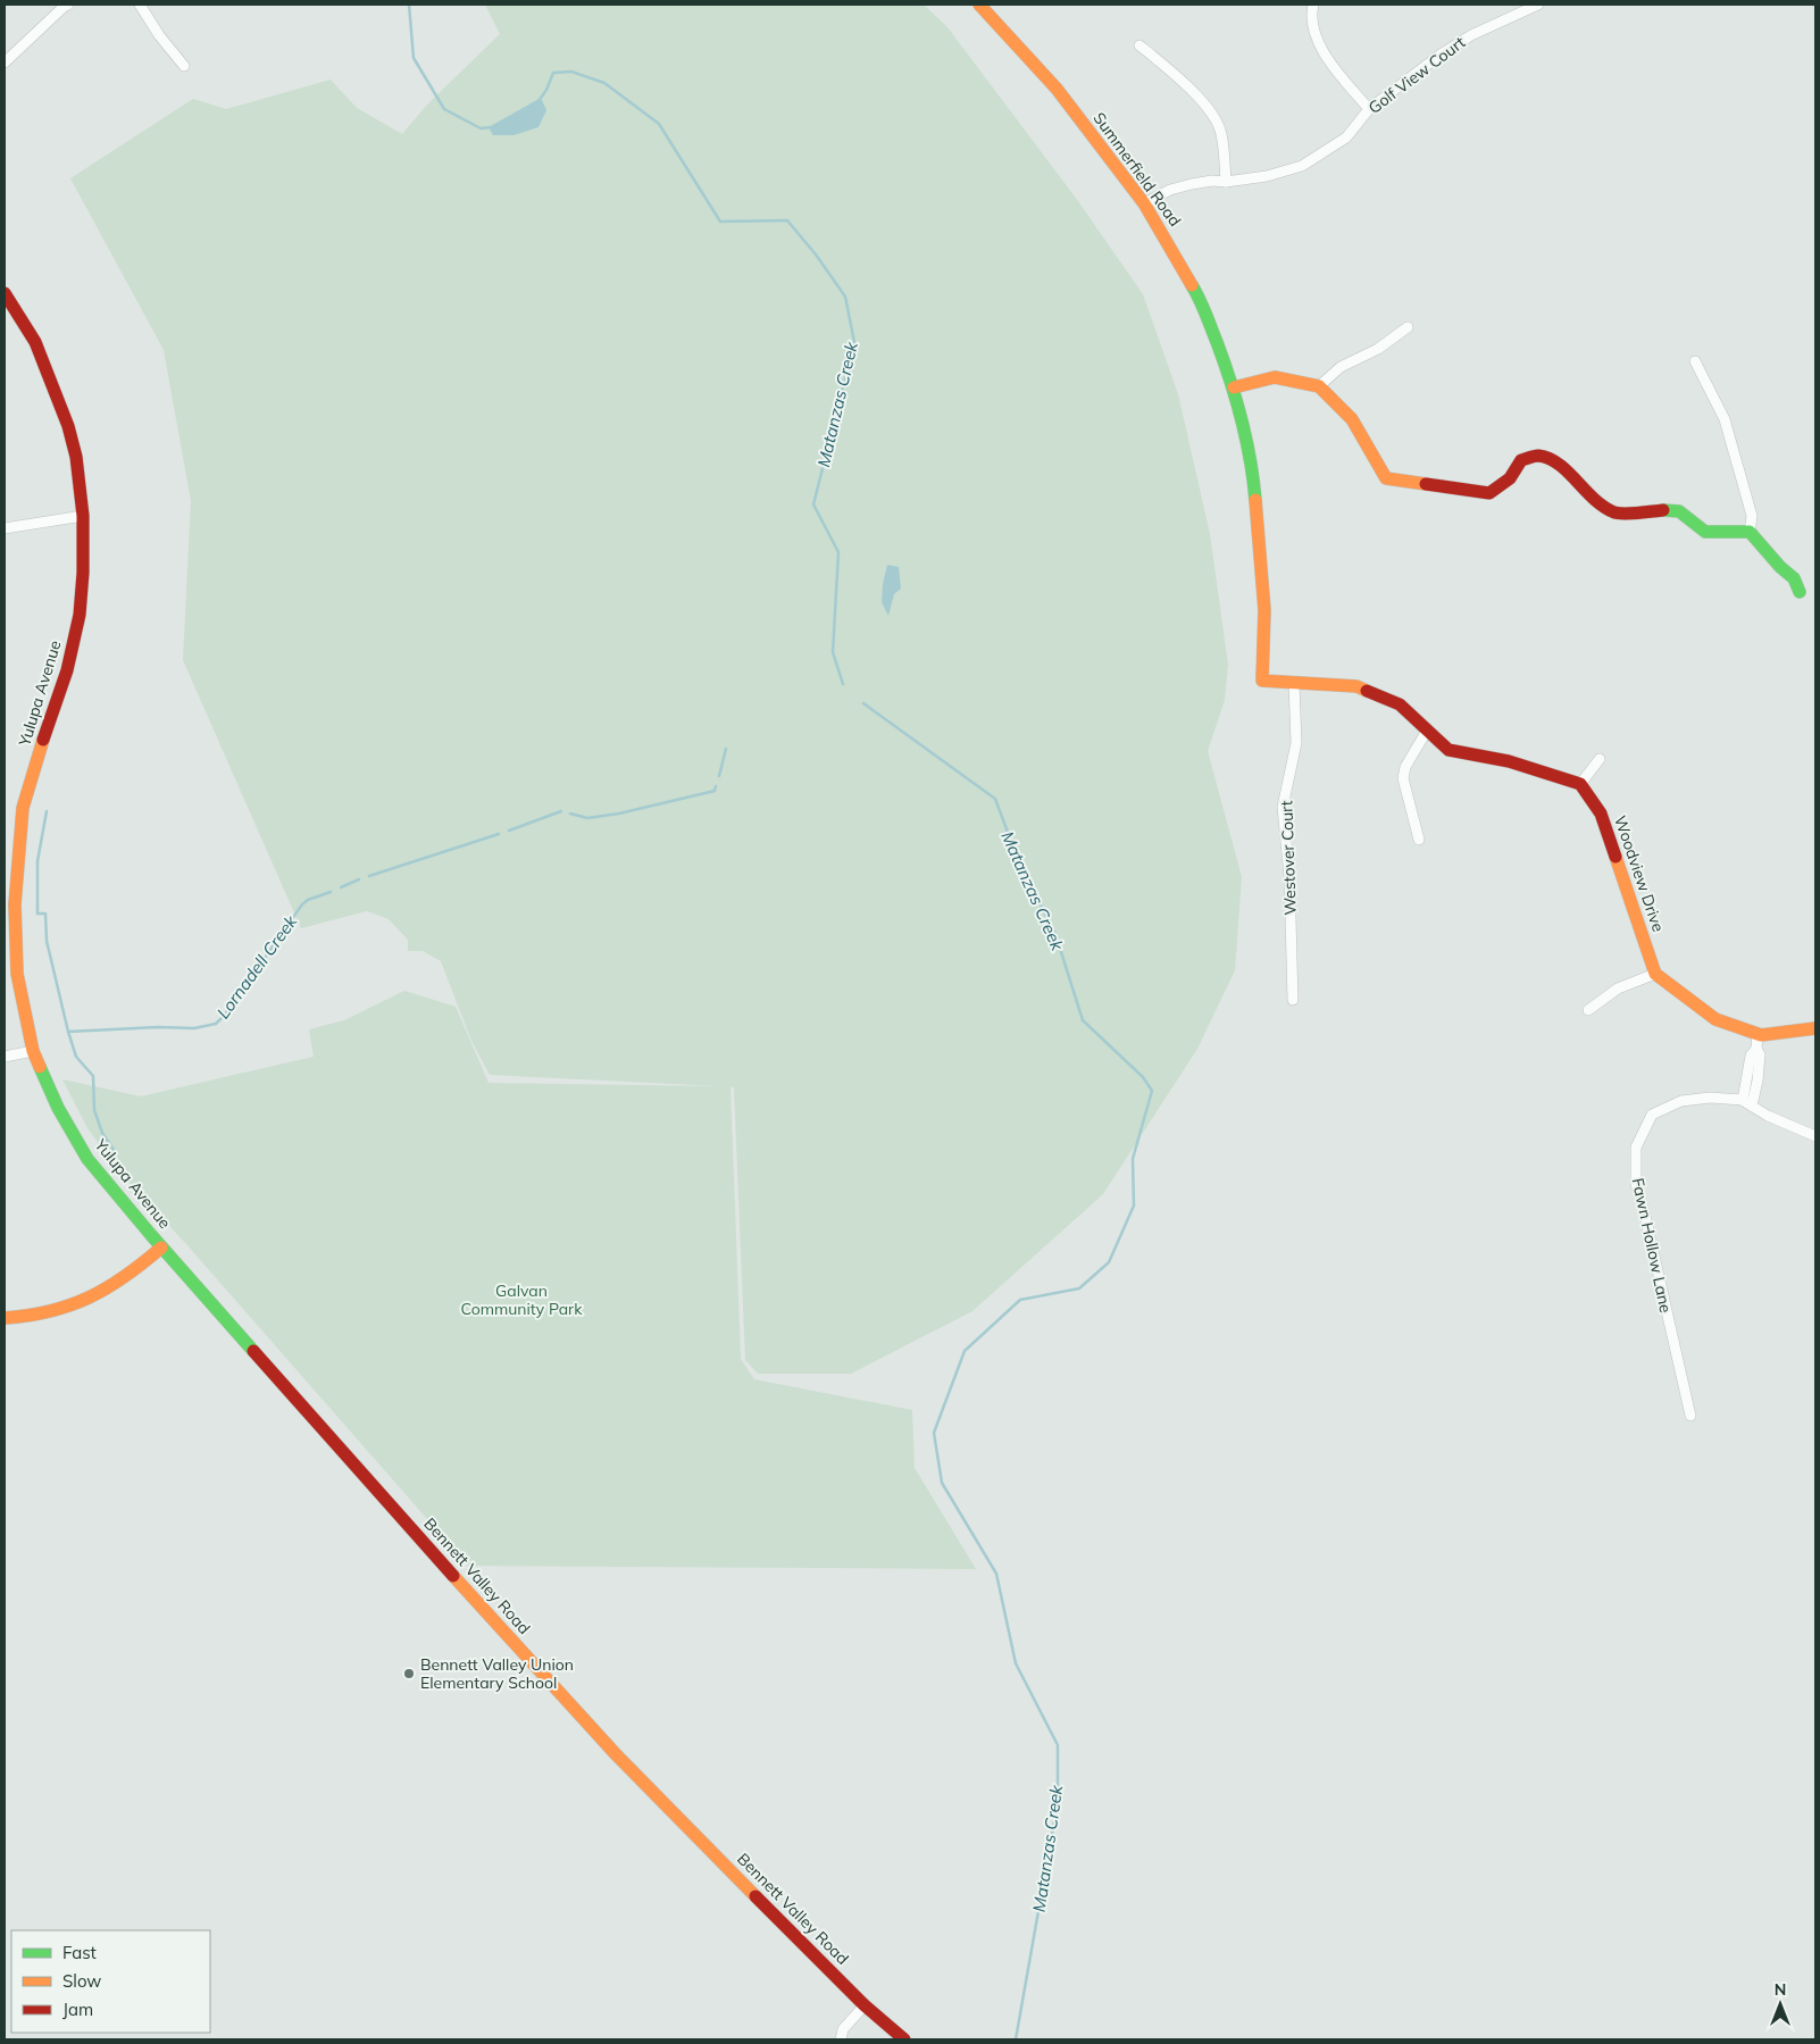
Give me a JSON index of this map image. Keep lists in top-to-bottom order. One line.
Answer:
{"streets":{"street":["Golf View Court","Summerfield Road","Yulupa Avenue","Westover Court","Woodview Drive","Fawn Hollow Lane","Bennett Valley Road"]},"crossings":[["Golf View Court","Summerfield Road"],["Summerfield Road","Westover Court"],["Yulupa Avenue","Bennett Valley Road"]],"water":["Matanzas Creek","Lornadell Creek"],"parks":["Galvan Community Park"],"places":["Bennett Valley Union Elementary School"],"legend":["Fast","Slow","Jam"],"north":"top"}
